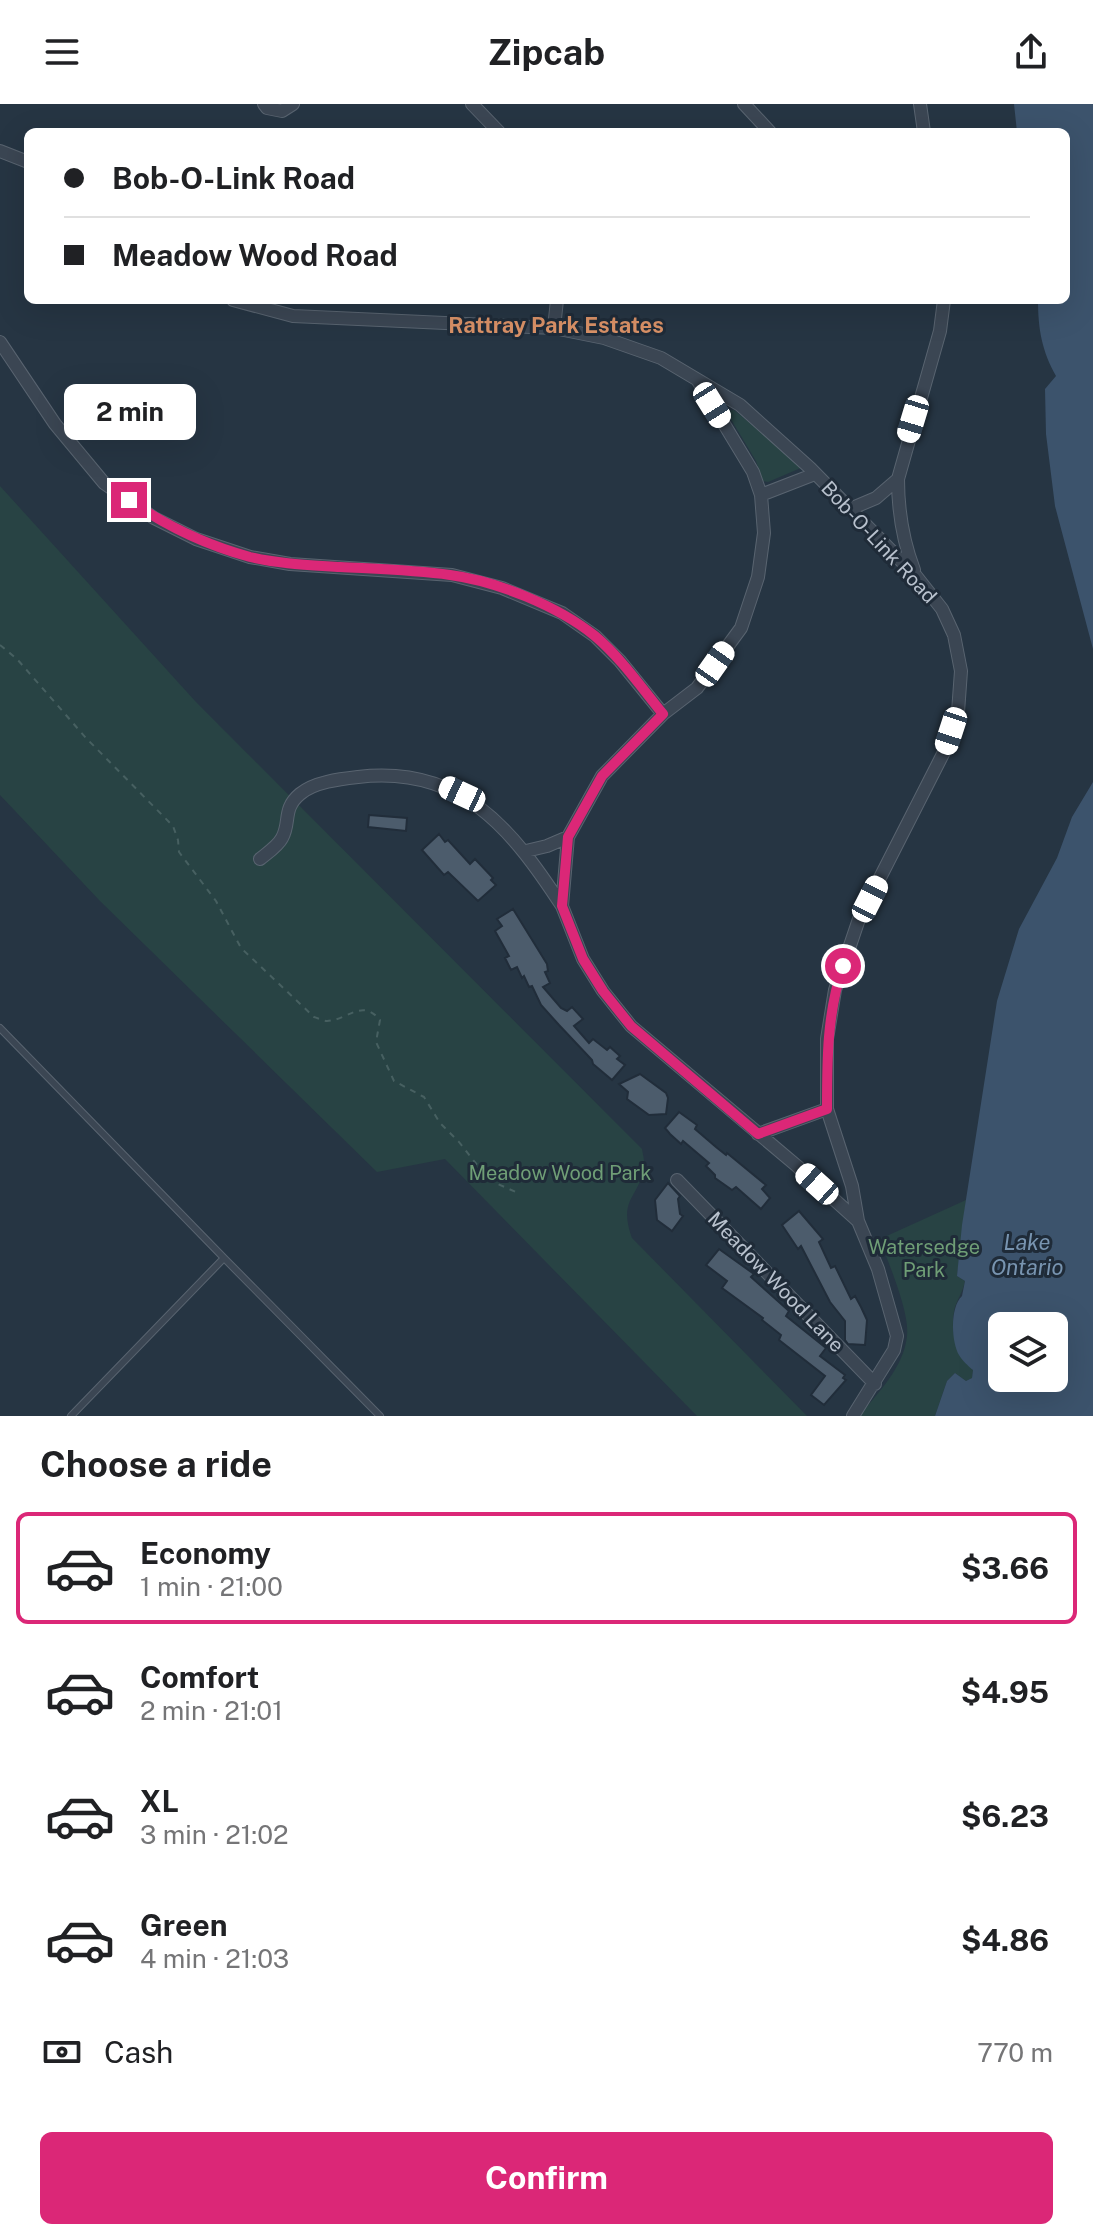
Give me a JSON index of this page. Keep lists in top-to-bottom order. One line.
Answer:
{"streets":{"street":["Bob-O-Link Road","Meadow Wood Lane"]},"districts":["Rattray Park Estates"],"water":["Lake Ontario"],"parks":["Meadow Wood Park","Watersedge Park"],"page":{"header":"Zipcab","banner":["Bob-O-Link Road","Meadow Wood Road"],"bubble":"2 min","heading":"Choose a ride","list":[{"name":"Economy","note":"1 min · 21:00","value":"$3.66"},{"name":"Comfort","note":"2 min · 21:01","value":"$4.95"},{"name":"XL","note":"3 min · 21:02","value":"$6.23"},{"name":"Green","note":"4 min · 21:03","value":"$4.86"}],"pay":["Cash","770 m"],"buttons":"Confirm"}}
